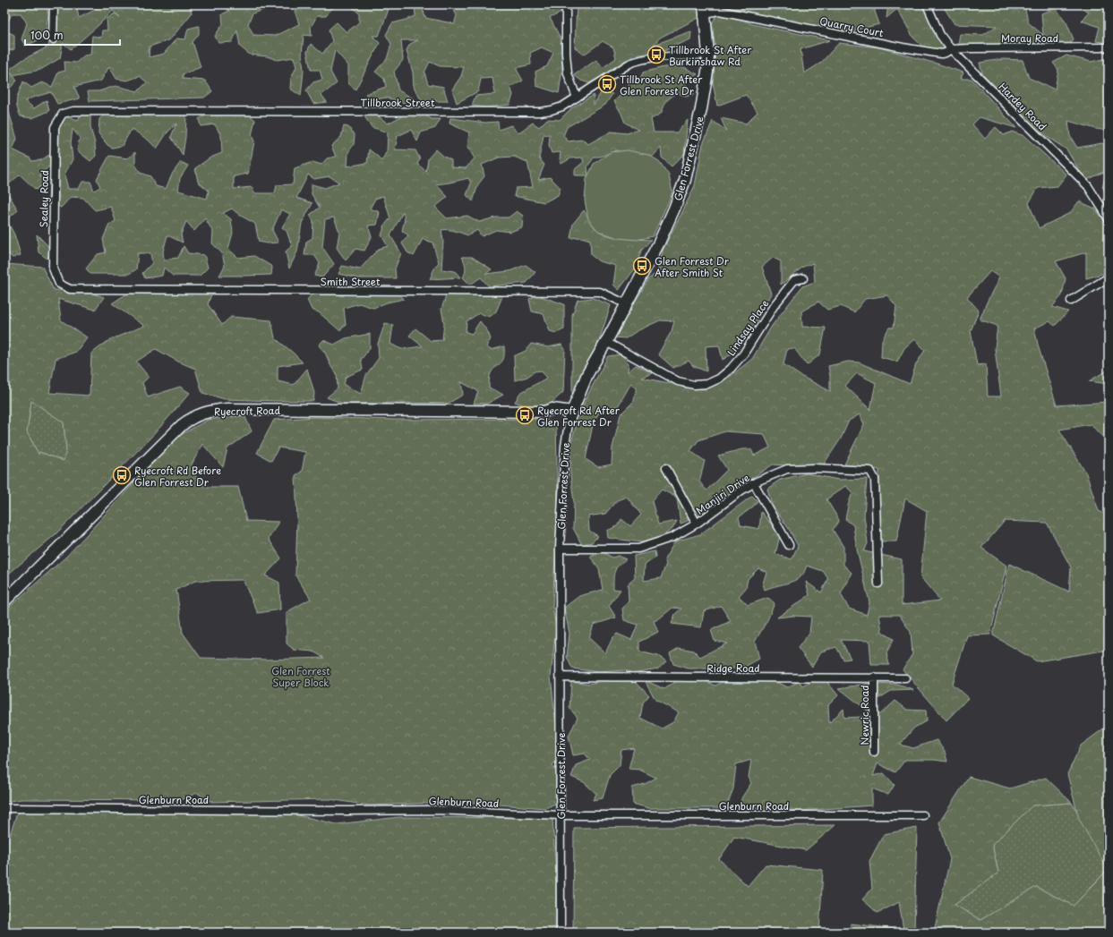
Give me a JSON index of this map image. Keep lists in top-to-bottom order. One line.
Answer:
{"streets":{"street":["Quarry Court","Moray Road","Tillbrook Street","Hardey Road","Glen Forrest Drive","Sealey Road","Smith Street","Lindsay Place","Ryecroft Road","Manjiri Drive","Ridge Road","Newric Road","Glenburn Road"]},"crossings":[["Quarry Court","Moray Road"],["Quarry Court","Hardey Road"],["Quarry Court","Glen Forrest Drive"],["Moray Road","Hardey Road"],["Tillbrook Street","Glen Forrest Drive"],["Tillbrook Street","Sealey Road"],["Glen Forrest Drive","Smith Street"],["Glen Forrest Drive","Lindsay Place"],["Glen Forrest Drive","Ryecroft Road"],["Glen Forrest Drive","Manjiri Drive"],["Glen Forrest Drive","Ridge Road"],["Glen Forrest Drive","Glenburn Road"],["Sealey Road","Smith Street"],["Ridge Road","Newric Road"]],"parks":["Glen Forrest Super Block"],"places":{"bus stop":["Tillbrook St After Burkinshaw Rd","Tillbrook St After Glen Forrest Dr","Glen Forrest Dr After Smith St","Ryecroft Rd After Glen Forrest Dr","Ryecroft Rd Before Glen Forrest Dr"]},"scale_bar":"100 m"}
